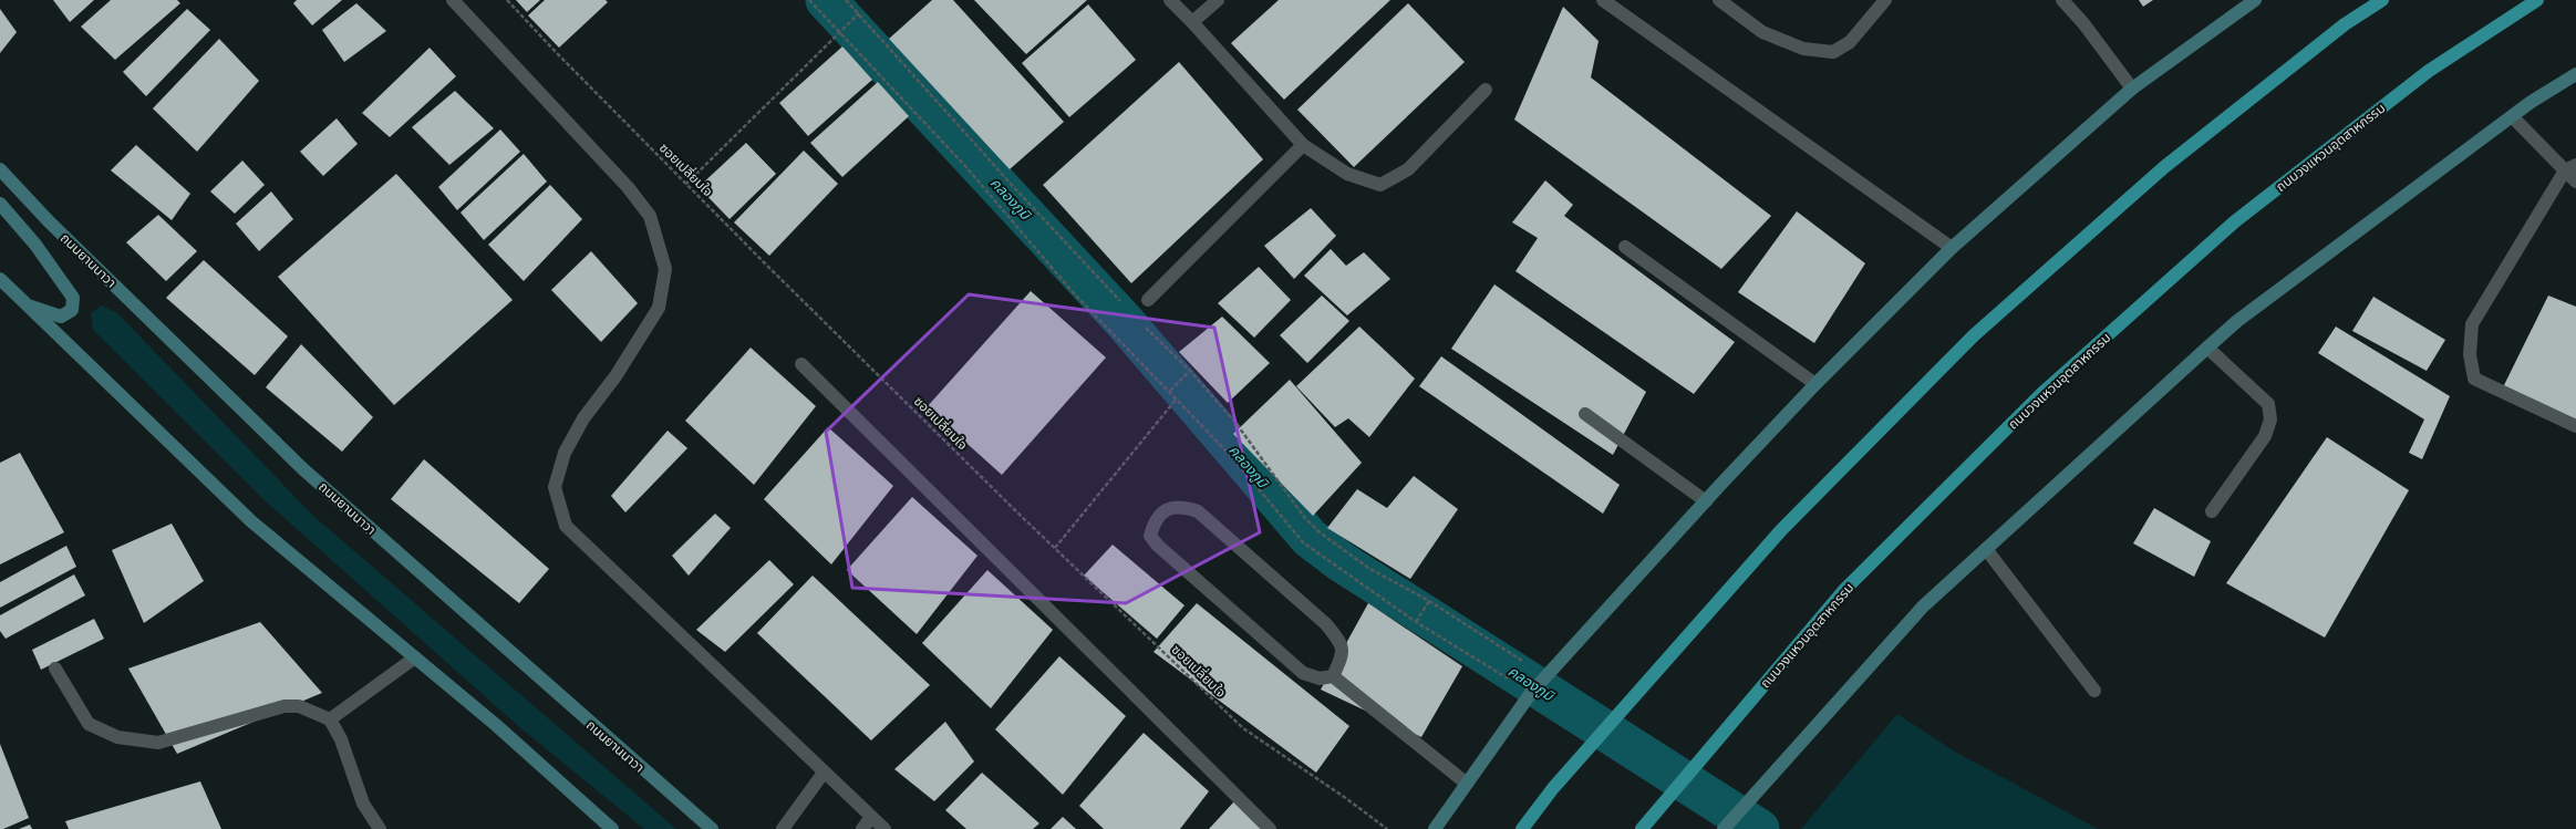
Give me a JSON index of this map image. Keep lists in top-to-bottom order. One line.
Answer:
{"streets":{"main road":["ถนนวงแหวนอุตสาหกรรม","ถนนยานนาวา"],"path":["ซอยเปลี่ยมใจ"]},"water":["คลองภูมิ"]}
